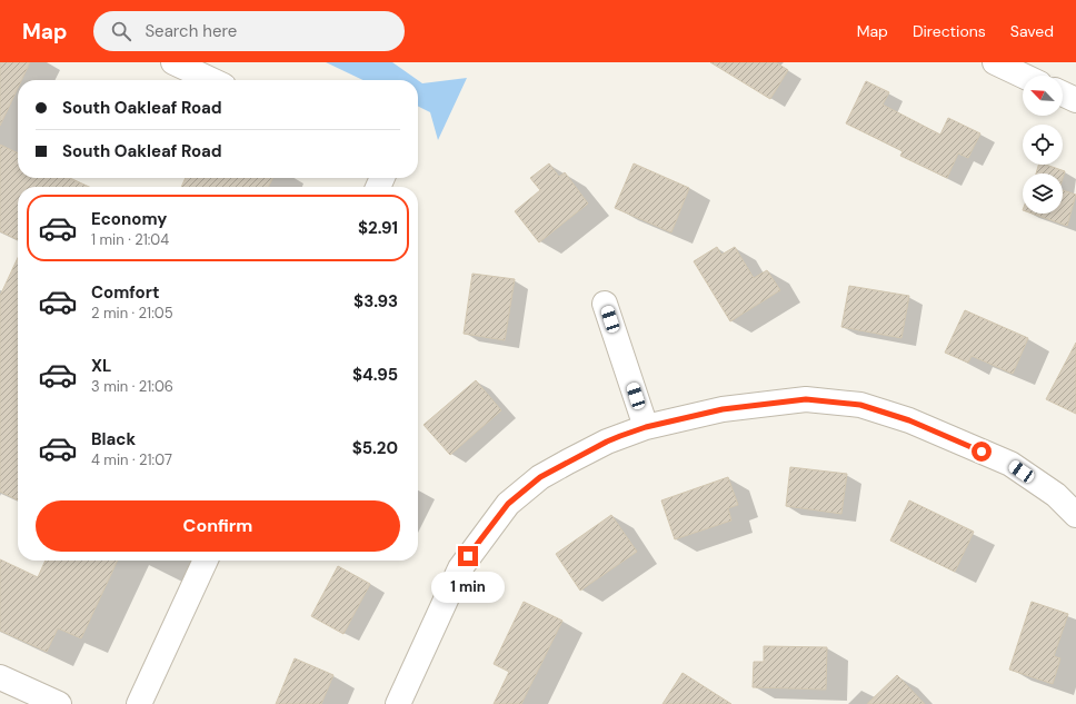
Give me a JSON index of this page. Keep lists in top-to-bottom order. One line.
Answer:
{"north":"top left","page":{"header":"Map","search":"Search here","nav":["Map","Directions","Saved"],"banner":["South Oakleaf Road","South Oakleaf Road"],"list":[{"name":"Economy","note":"1 min · 21:04","value":"$2.91"},{"name":"Comfort","note":"2 min · 21:05","value":"$3.93"},{"name":"XL","note":"3 min · 21:06","value":"$4.95"},{"name":"Black","note":"4 min · 21:07","value":"$5.20"}],"buttons":"Confirm","bubble":"1 min"}}
